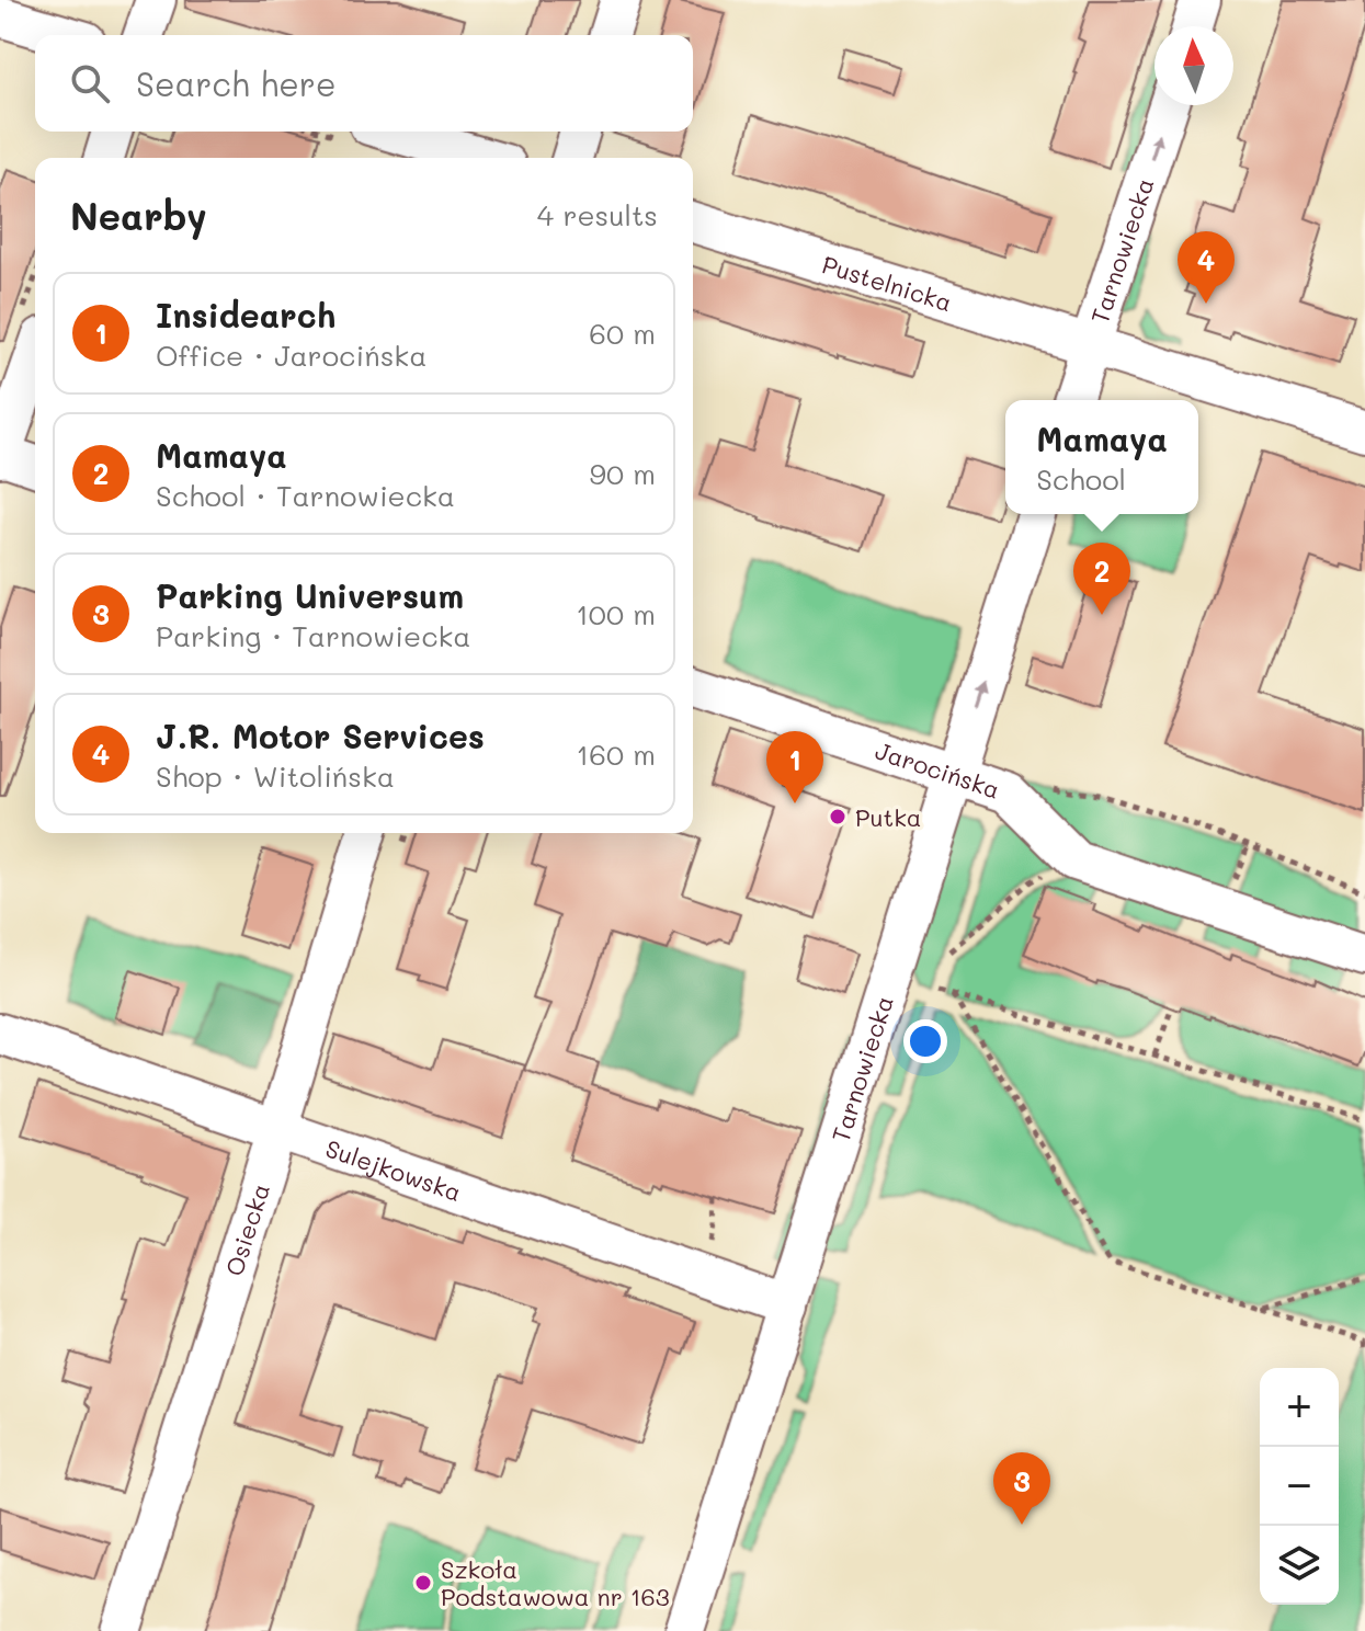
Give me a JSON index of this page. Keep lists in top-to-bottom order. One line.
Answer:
{"streets":{"street":["Tarnowiecka","Pustelnicka","Jarocińska","Sulejkowska","Osiecka"]},"crossings":[["Tarnowiecka","Pustelnicka"],["Tarnowiecka","Jarocińska"],["Tarnowiecka","Sulejkowska"],["Sulejkowska","Osiecka"]],"one_way":["Tarnowiecka"],"places":["Putka","Szkoła Podstawowa nr 163"],"north":"top","page":{"search":"Search here","heading":["Nearby","4 results"],"pins":["4","2","1","3"],"list":[{"mark":"1","name":"Insidearch","note":"Office · Jarocińska","value":"60 m"},{"mark":"2","name":"Mamaya","note":"School · Tarnowiecka","value":"90 m"},{"mark":"3","name":"Parking Universum","note":"Parking · Tarnowiecka","value":"100 m"},{"mark":"4","name":"J.R. Motor Services","note":"Shop · Witolińska","value":"160 m"}],"popup":["Mamaya","School"],"map_buttons":["+","−"]}}
